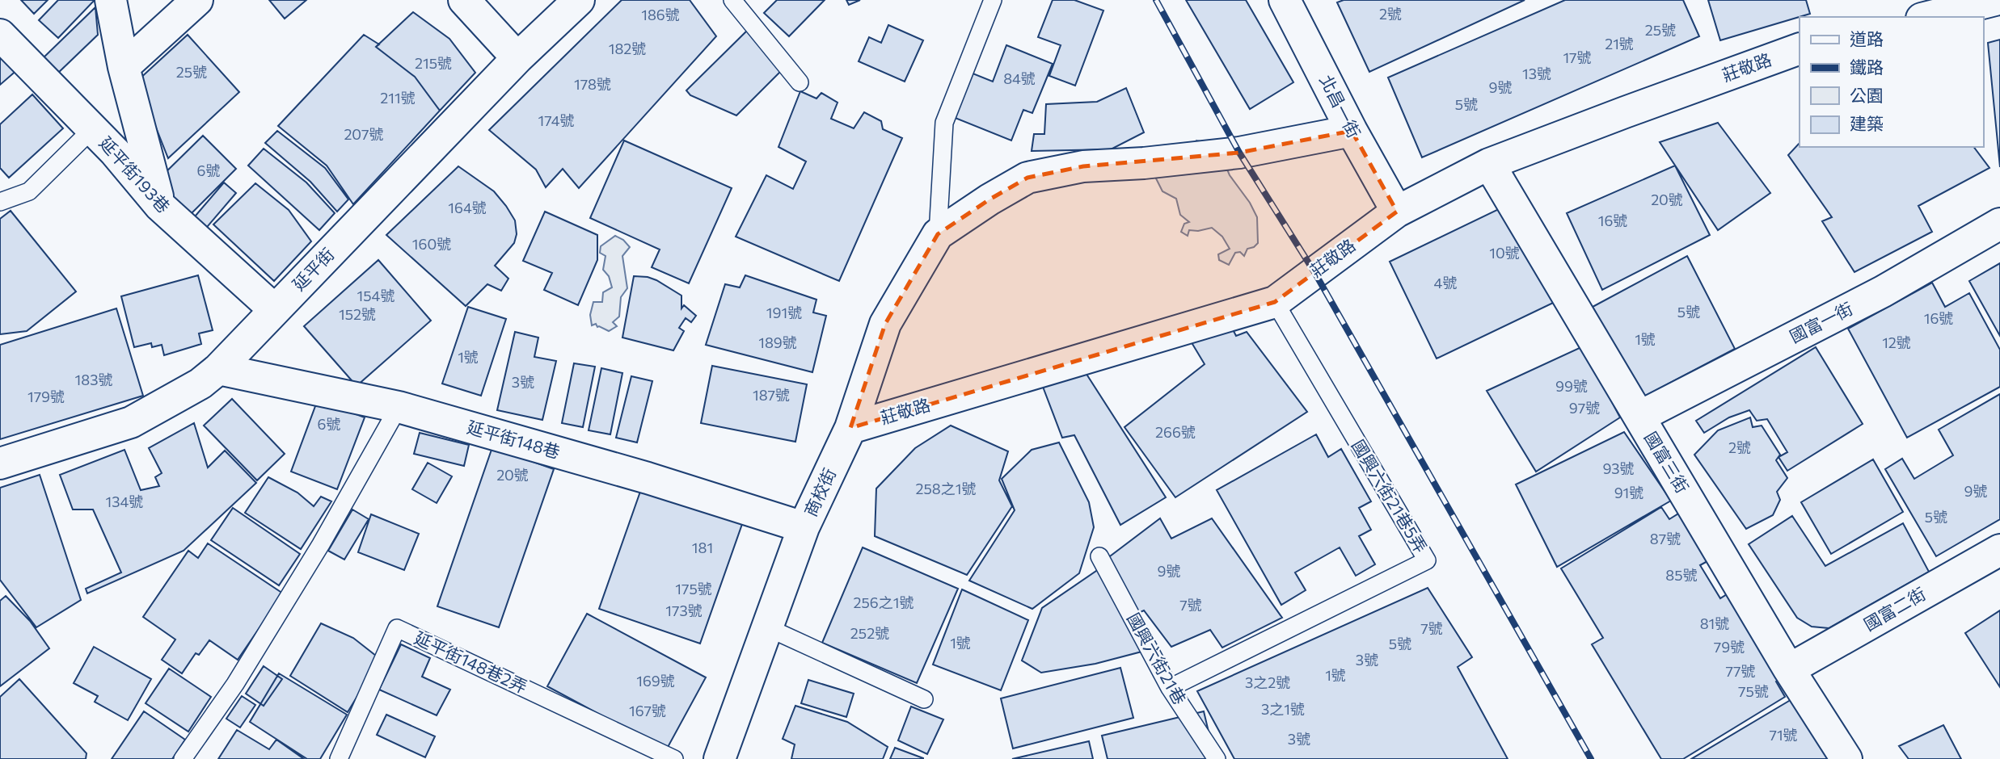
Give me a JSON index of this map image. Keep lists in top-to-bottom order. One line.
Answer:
{"streets":{"street":["莊敬路","北昌一街","延平街193巷","延平街","國富一街","延平街148巷","國富三街","商校街","國富二街"],"lane":["國興六街21巷5弄","國興六街21巷","延平街148巷2弄"]},"crossings":[["莊敬路","北昌一街"],["莊敬路","國富三街"],["莊敬路","商校街"],["莊敬路","國興六街21巷5弄"],["延平街193巷","延平街"],["延平街","延平街148巷"],["國富一街","國富三街"],["延平街148巷","商校街"],["國富三街","國富二街"],["國興六街21巷5弄","國興六街21巷"]],"house_numbers":["2號","186號","25號","21號","182號","17號","215號","25號","13號","84號","178號","9號","211號","5號","174號","207號","6號","20號","164號","16號","160號","10號","4號","154號","5號","191號","152號","16號","1號","189號","12號","1號","183號","3號","99號","187號","179號","97號","6號","266號","2號","93號","20號","258之1號","9號","91號","134號","5號","87號","181","9號","85號","175號","256之1號","7號","173號","81號","7號","252號","1號","5號","79號","3號","77號","1號","169號","3之2號","75號","3之1號","167號","71號","3號"],"legend":["道路","鐵路","公園","建築"]}
